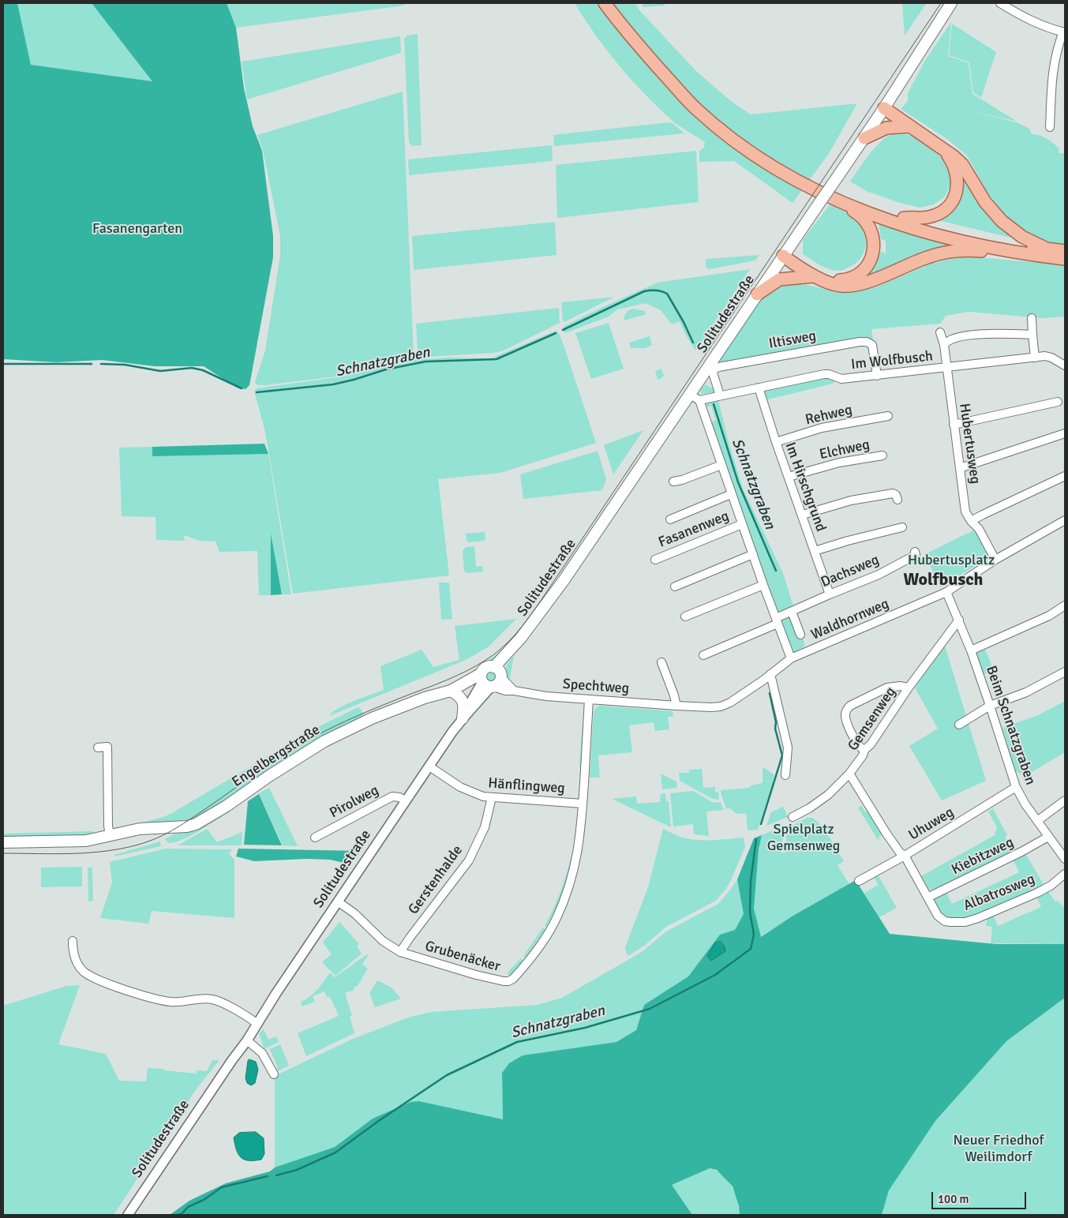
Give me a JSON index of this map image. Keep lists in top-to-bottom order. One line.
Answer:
{"streets":{"main road":["Solitudestraße","Engelbergstraße"],"street":["Iltisweg","Im Wolfbusch","Rehweg","Hubertusweg","Elchweg","Im Hirschgrund","Fasanenweg","Dachsweg","Waldhornweg","Spechtweg","Gemsenweg","Beim Schnatzgraben","Hänflingweg","Pirolweg","Uhuweg","Kiebitzweg","Gerstenhalde","Albatrosweg","Grubenäcker"]},"crossings":[["Solitudestraße","Im Wolfbusch"],["Solitudestraße","Spechtweg"],["Solitudestraße","Engelbergstraße"],["Solitudestraße","Hänflingweg"],["Solitudestraße","Pirolweg"],["Solitudestraße","Grubenäcker"],["Iltisweg","Im Wolfbusch"],["Im Wolfbusch","Hubertusweg"],["Im Wolfbusch","Im Hirschgrund"],["Rehweg","Im Hirschgrund"],["Elchweg","Im Hirschgrund"],["Im Hirschgrund","Dachsweg"],["Waldhornweg","Spechtweg"],["Waldhornweg","Beim Schnatzgraben"],["Spechtweg","Engelbergstraße"],["Spechtweg","Grubenäcker"],["Gemsenweg","Beim Schnatzgraben"],["Gemsenweg","Albatrosweg"],["Beim Schnatzgraben","Uhuweg"],["Beim Schnatzgraben","Kiebitzweg"],["Hänflingweg","Gerstenhalde"],["Hänflingweg","Grubenäcker"],["Uhuweg","Albatrosweg"],["Kiebitzweg","Albatrosweg"],["Gerstenhalde","Grubenäcker"]],"districts":["Wolfbusch"],"water":["Schnatzgraben"],"parks":["Fasanengarten","Hubertusplatz","Spielplatz Gemsenweg","Neuer Friedhof Weilimdorf"],"scale_bar":"100 m"}
